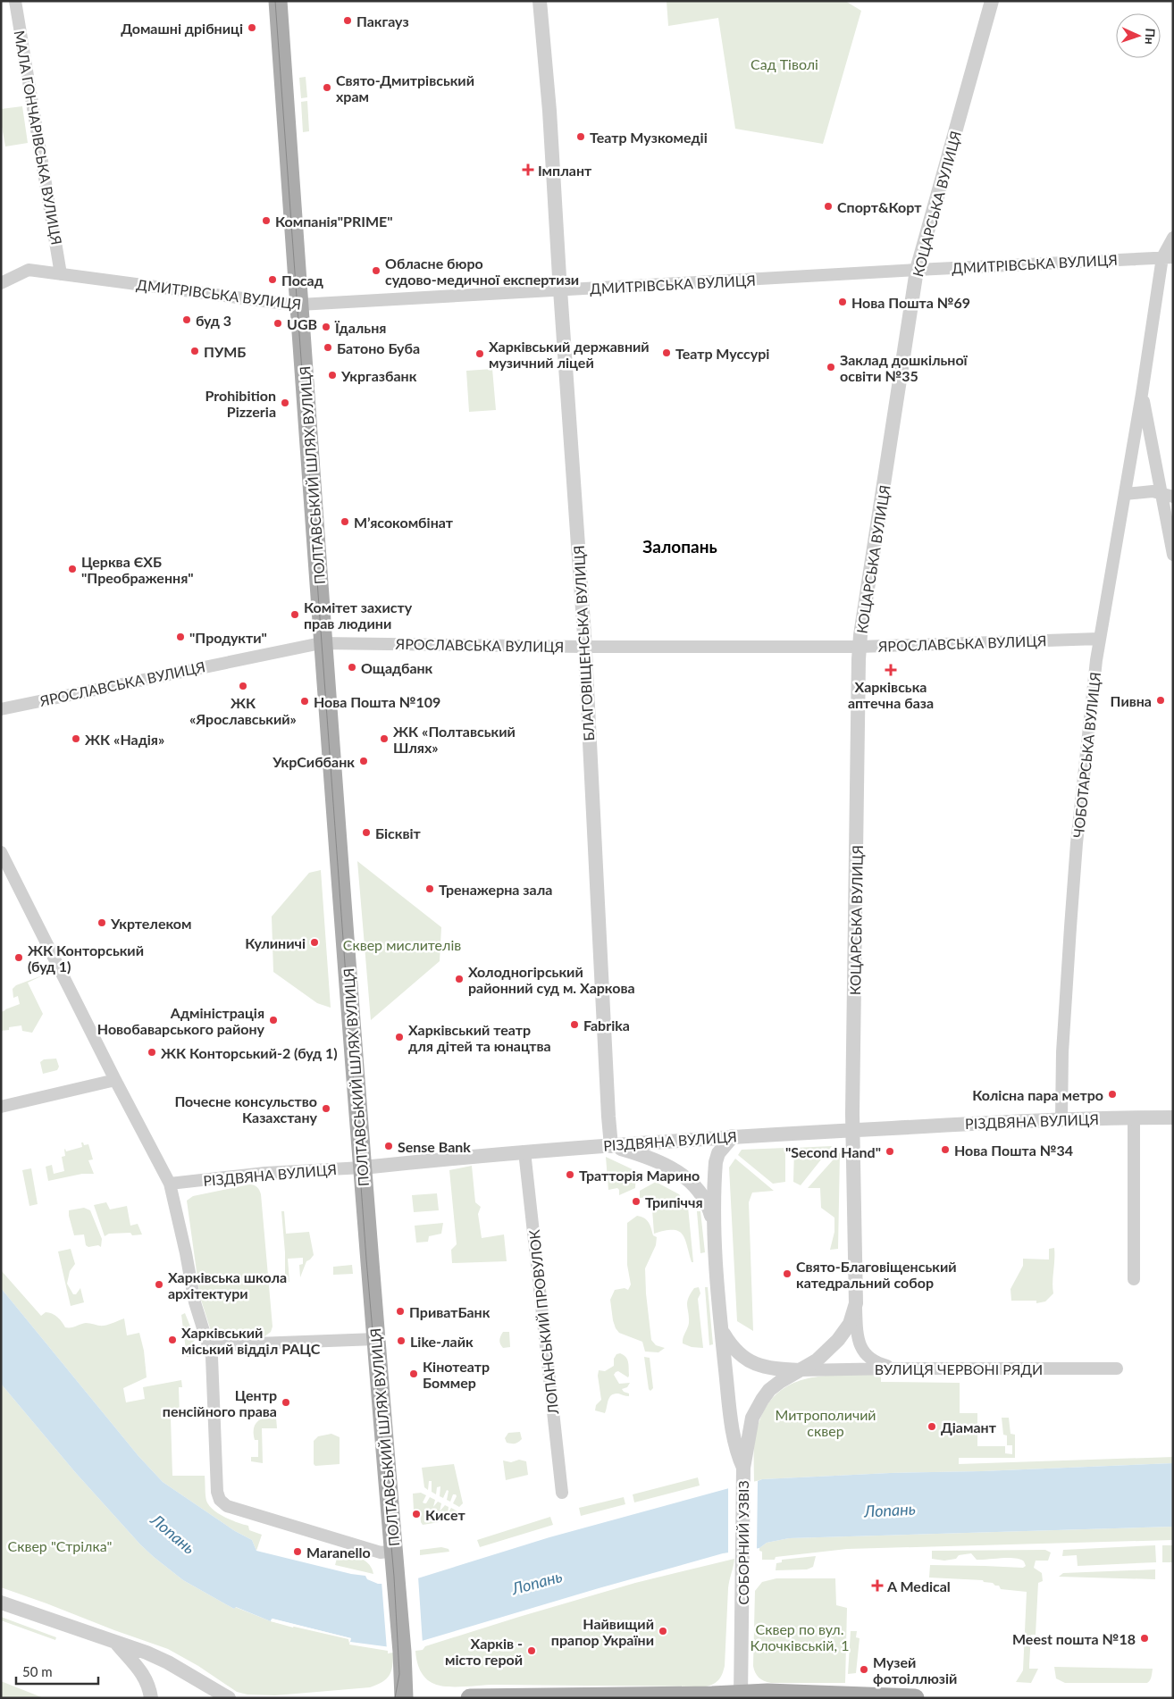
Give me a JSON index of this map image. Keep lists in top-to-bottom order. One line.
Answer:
{"streets":{"main road":["ПОЛТАВСЬКИЙ ШЛЯХ ВУЛИЦЯ"],"street":["МАЛА ГОНЧАРІВСЬКА ВУЛИЦЯ","КОЦАРСЬКА ВУЛИЦЯ","ДМИТРІВСЬКА ВУЛИЦЯ","БЛАГОВІЩЕНСЬКА ВУЛИЦЯ","ЯРОСЛАВСЬКА ВУЛИЦЯ","ЧОБОТАРСЬКА ВУЛИЦЯ","РІЗДВЯНА ВУЛИЦЯ","ЛОПАНСЬКИЙ ПРОВУЛОК","ВУЛИЦЯ ЧЕРВОНІ РЯДИ","СОБОРНИЙ УЗВІЗ"]},"crossings":[["МАЛА ГОНЧАРІВСЬКА ВУЛИЦЯ","ДМИТРІВСЬКА ВУЛИЦЯ"],["КОЦАРСЬКА ВУЛИЦЯ","ДМИТРІВСЬКА ВУЛИЦЯ"],["КОЦАРСЬКА ВУЛИЦЯ","ЯРОСЛАВСЬКА ВУЛИЦЯ"],["КОЦАРСЬКА ВУЛИЦЯ","РІЗДВЯНА ВУЛИЦЯ"],["КОЦАРСЬКА ВУЛИЦЯ","ВУЛИЦЯ ЧЕРВОНІ РЯДИ"],["КОЦАРСЬКА ВУЛИЦЯ","СОБОРНИЙ УЗВІЗ"],["ДМИТРІВСЬКА ВУЛИЦЯ","ПОЛТАВСЬКИЙ ШЛЯХ ВУЛИЦЯ"],["ДМИТРІВСЬКА ВУЛИЦЯ","БЛАГОВІЩЕНСЬКА ВУЛИЦЯ"],["ДМИТРІВСЬКА ВУЛИЦЯ","ЧОБОТАРСЬКА ВУЛИЦЯ"],["ПОЛТАВСЬКИЙ ШЛЯХ ВУЛИЦЯ","ЯРОСЛАВСЬКА ВУЛИЦЯ"],["ПОЛТАВСЬКИЙ ШЛЯХ ВУЛИЦЯ","РІЗДВЯНА ВУЛИЦЯ"],["БЛАГОВІЩЕНСЬКА ВУЛИЦЯ","ЯРОСЛАВСЬКА ВУЛИЦЯ"],["БЛАГОВІЩЕНСЬКА ВУЛИЦЯ","РІЗДВЯНА ВУЛИЦЯ"],["ЯРОСЛАВСЬКА ВУЛИЦЯ","ЧОБОТАРСЬКА ВУЛИЦЯ"],["ЧОБОТАРСЬКА ВУЛИЦЯ","РІЗДВЯНА ВУЛИЦЯ"],["РІЗДВЯНА ВУЛИЦЯ","ЛОПАНСЬКИЙ ПРОВУЛОК"]],"districts":["Залопань"],"water":["Лопань"],"parks":["Сад Тіволі","Сквер мислителів","Митрополичий сквер","Сквер \"Стрілка\"","Сквер по вул. Клочківській, 1"],"places":{"other":["Пакгауз","Домашні дрібниці","Свято-Дмитрівський храм","Театр Музкомедіі","Спорт&Корт","Компанія\"PRIME\"","Обласне бюро судово-медичної експертизи","Посад","Нова Пошта №69","буд 3","UGB","Їдальня","Батоно Буба","ПУМБ","Театр Муссурі","Харківський державний музичний ліцей","Заклад дошкільної освіти №35","Укргазбанк","Prohibition Pizzeria","М’ясокомбінат","Церква ЄХБ \"Преображення\"","Комітет захисту прав людини","\"Продукти\"","Ощадбанк","ЖК «Ярославський»","Пивна","Нова Пошта №109","ЖК «Надія»","ЖК «Полтавський Шлях»","УкрСиббанк","Бісквіт","Тренажерна зала","Укртелеком","Кулиничі","ЖК Конторський (буд 1)","Холодногірський районний суд м. Харкова","Адміністрація Новобаварського району","Fabrika","Харківський театр для дітей та юнацтва","ЖК Конторський-2 (буд 1)","Колісна пара метро","Почесне консульство Казахстану","Sense Bank","Нова Пошта №34","\"Second Hand\"","Тратторія Марино","Трипіччя","Свято-Благовіщенський катедральний собор","Харківська школа архітектури","ПриватБанк","Харківський міський відділ РАЦС","Like-лайк","Кінотеатр Боммер","Центр пенсійного права","Діамант","Кисет","Maranello","Найвищий прапор України","Meest пошта №18","Харків - місто герой","Музей фотоіллюзій"],"health":["Імплант","Харківська аптечна база","A Medical"]},"scale_bar":"50 m","north":"right"}
